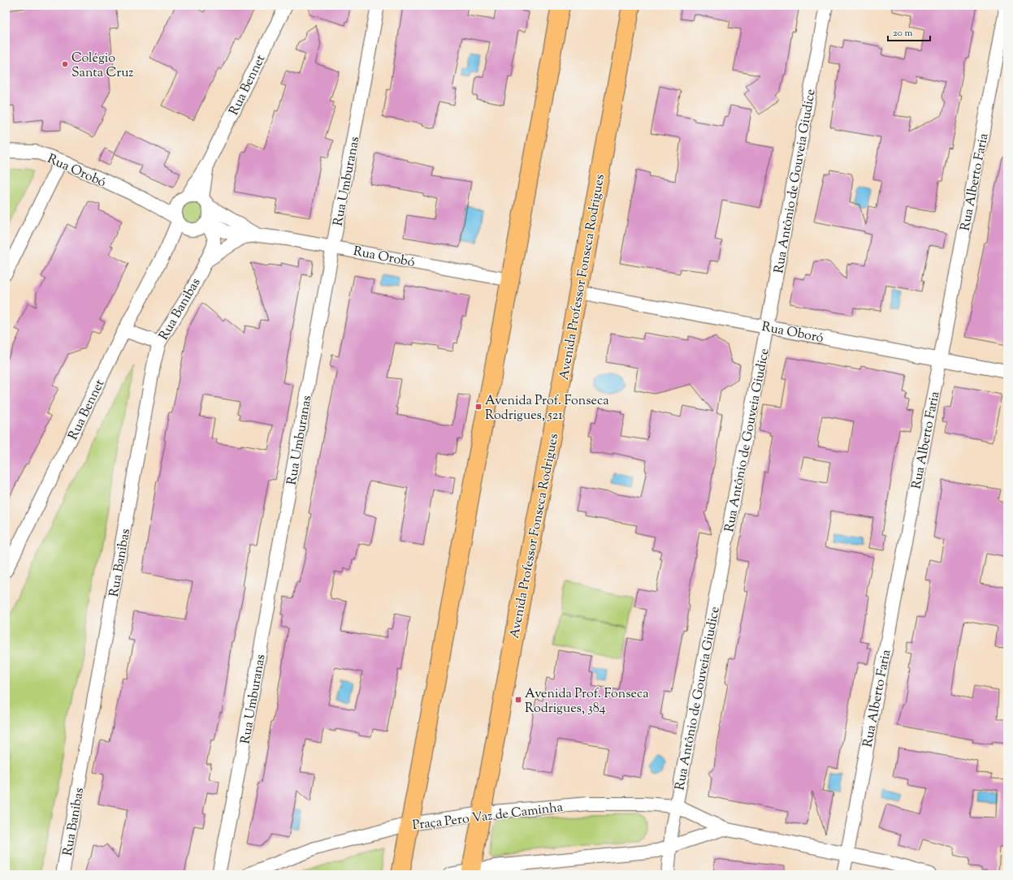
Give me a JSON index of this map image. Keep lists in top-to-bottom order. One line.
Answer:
{"streets":{"highway":["Avenida Professor Fonseca Rodrigues"],"street":["Rua Bennet","Rua Orobó","Rua Umburanas","Rua Antônio de Gouveia Giudice","Rua Alberto Faria","Rua Banibas","Rua Oboró","Praça Pero Vaz de Caminha"]},"crossings":[["Rua Bennet","Rua Orobó"],["Rua Bennet","Rua Banibas"],["Rua Orobó","Rua Umburanas"],["Rua Orobó","Rua Banibas"],["Rua Antônio de Gouveia Giudice","Rua Oboró"],["Rua Antônio de Gouveia Giudice","Praça Pero Vaz de Caminha"],["Rua Alberto Faria","Rua Oboró"],["Avenida Professor Fonseca Rodrigues","Rua Oboró"],["Avenida Professor Fonseca Rodrigues","Praça Pero Vaz de Caminha"]],"places":{"other":["Colégio Santa Cruz"],"transit":["Avenida Prof. Fonseca Rodrigues, 521","Avenida Prof. Fonseca Rodrigues, 384"]},"scale_bar":"20 m"}
